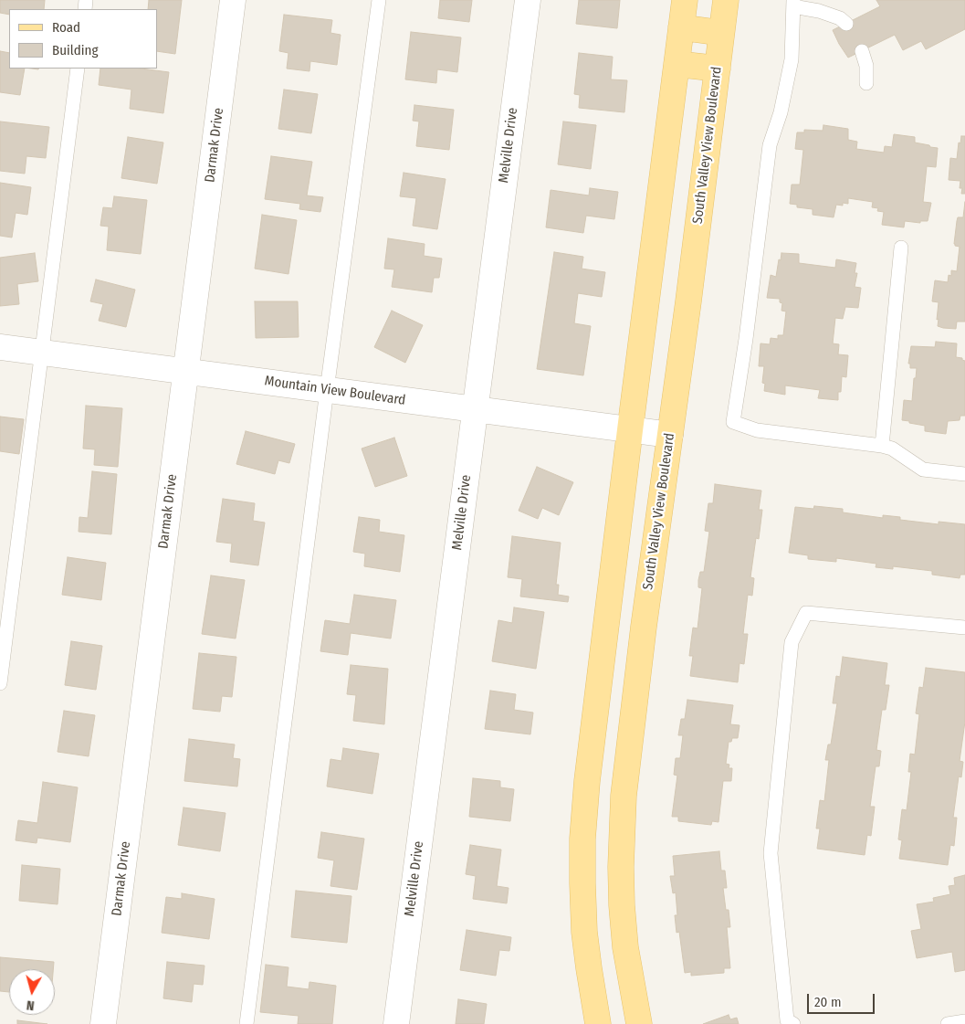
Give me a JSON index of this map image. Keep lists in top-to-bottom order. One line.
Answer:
{"streets":{"main road":["South Valley View Boulevard"],"street":["Darmak Drive","Melville Drive","Mountain View Boulevard"]},"crossings":[["Darmak Drive","Mountain View Boulevard"],["Melville Drive","Mountain View Boulevard"],["South Valley View Boulevard","Mountain View Boulevard"]],"legend":["Road","Building"],"scale_bar":"20 m","north":"bottom"}
